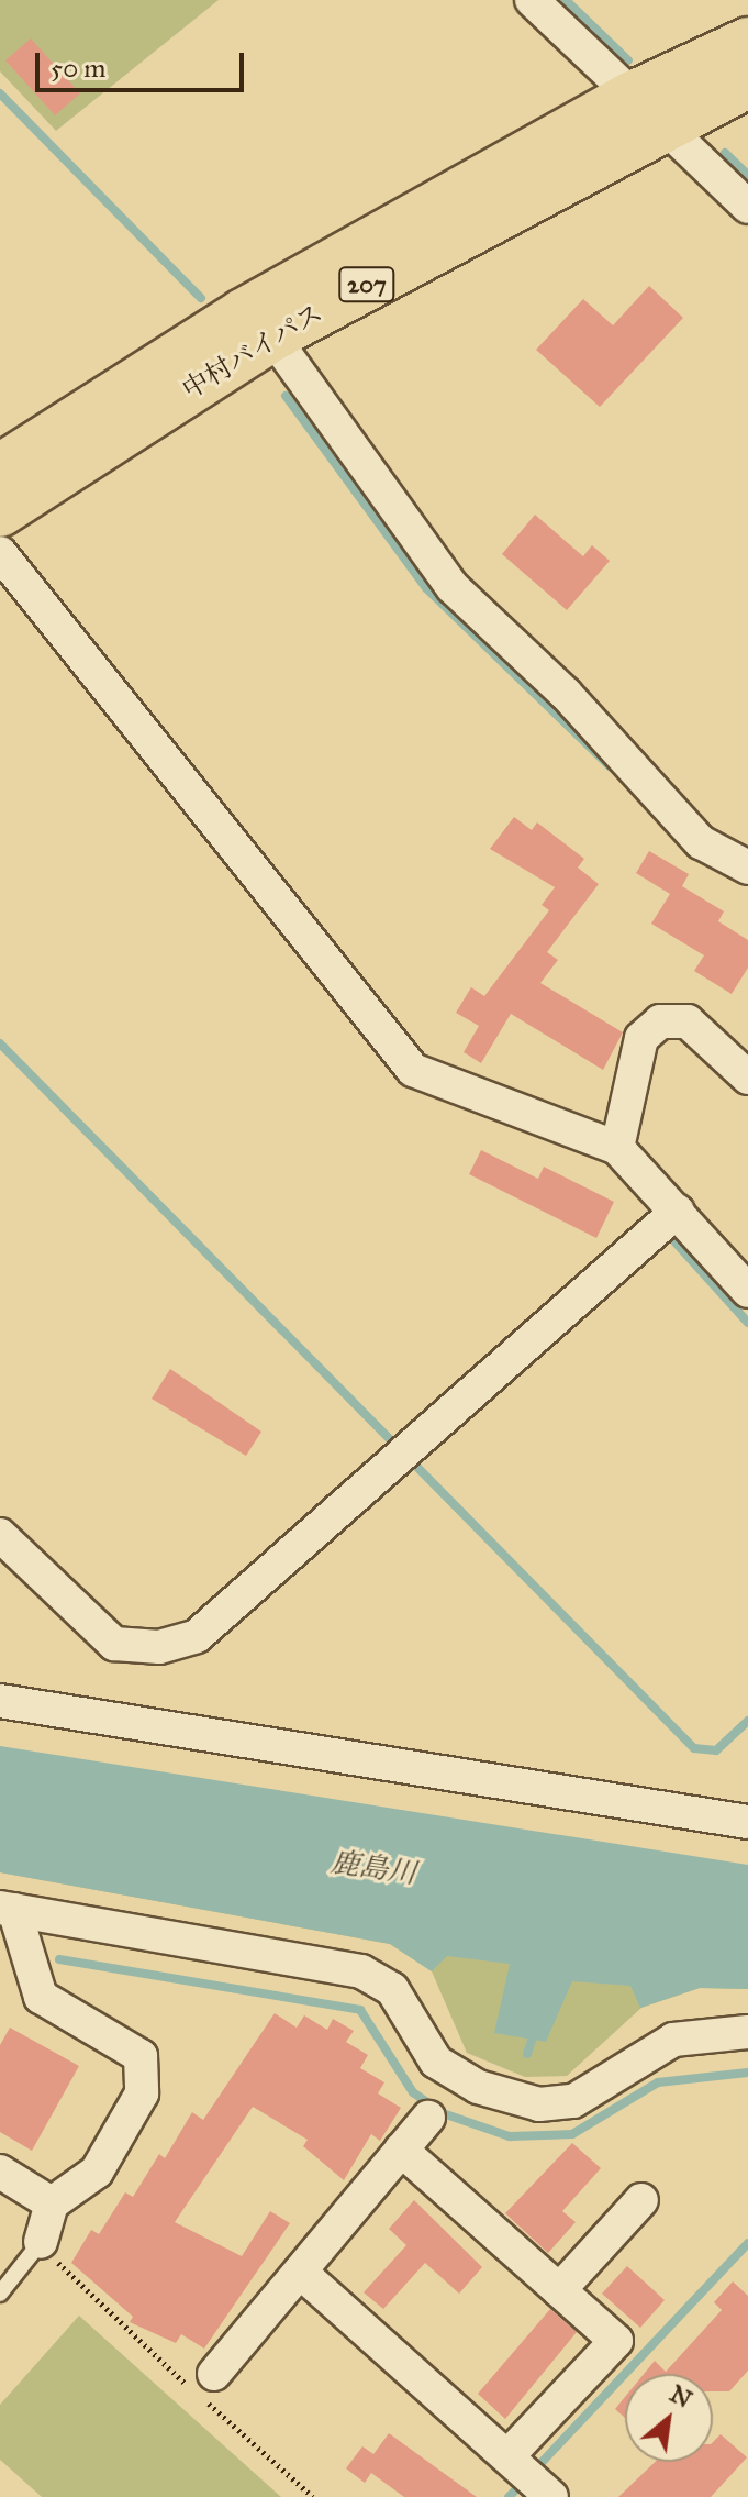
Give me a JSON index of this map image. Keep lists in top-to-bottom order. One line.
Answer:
{"streets":{"highway":["207","中村バイパス"]},"water":["鹿島川"],"scale_bar":"50 m","north":"top right"}
